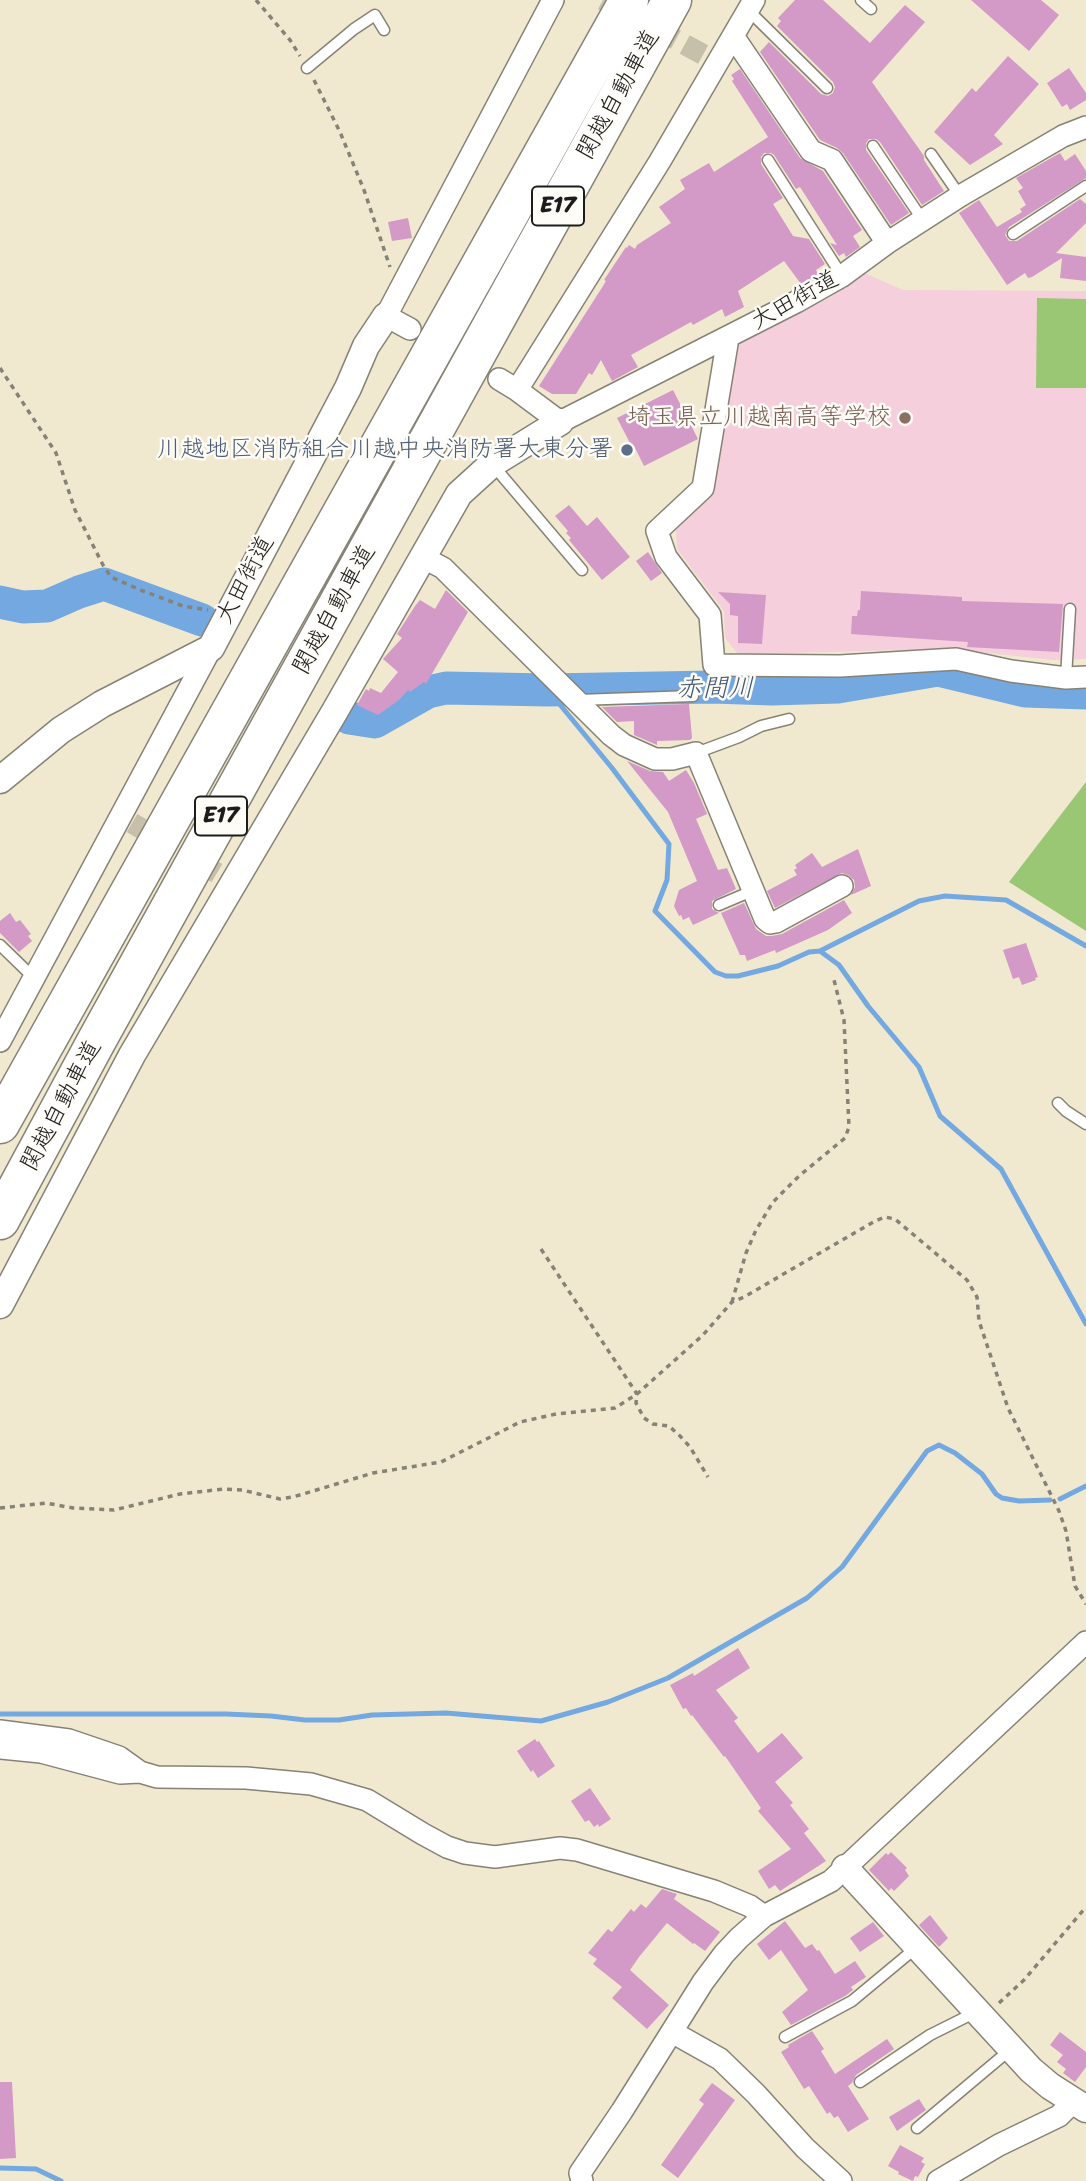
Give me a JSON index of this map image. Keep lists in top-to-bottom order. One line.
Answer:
{"streets":{"highway":["関越自動車道","E17"],"street":["大田街道"]},"water":["赤間川"],"places":["埼玉県立川越南高等学校","川越地区消防組合川越中央消防署大東分署"]}
